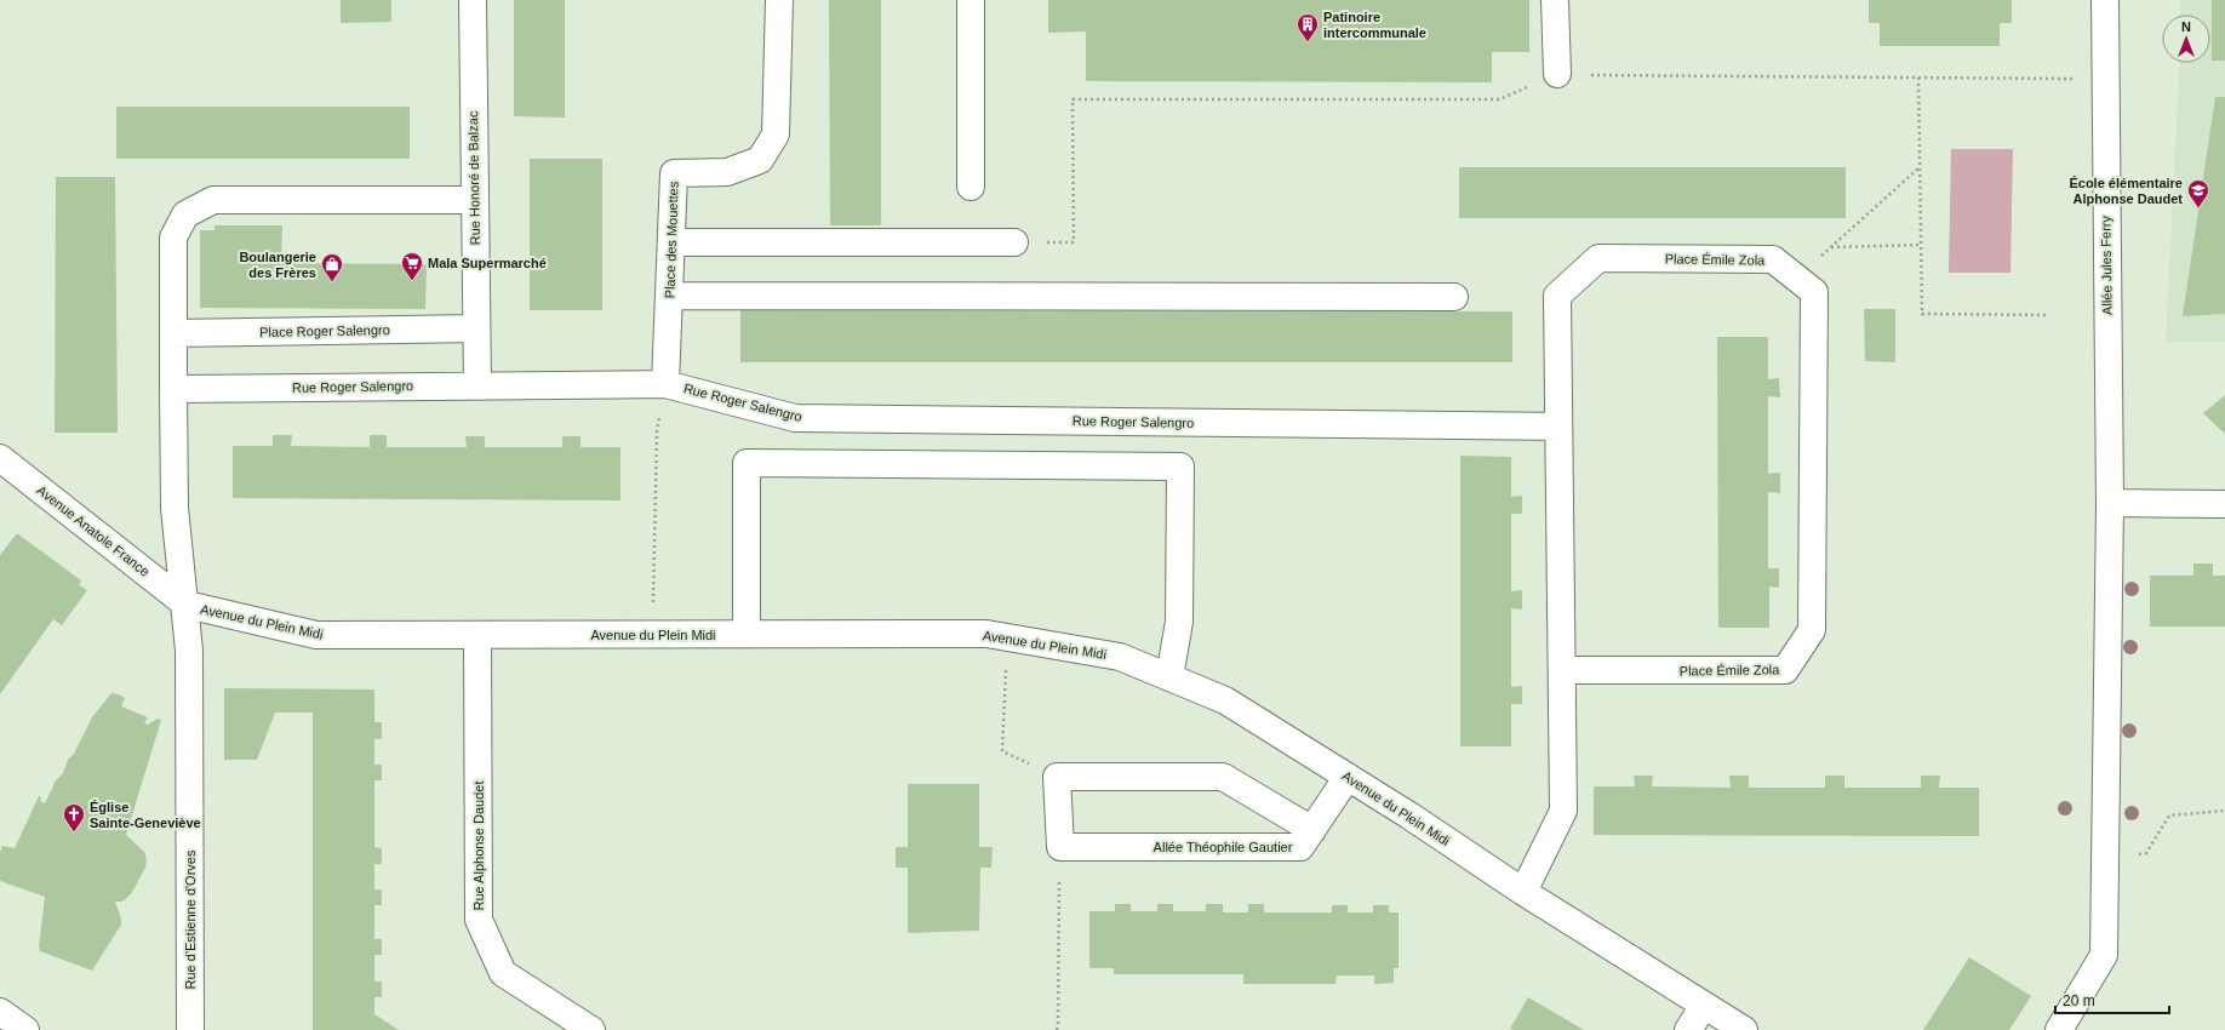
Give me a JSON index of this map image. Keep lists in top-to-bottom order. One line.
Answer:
{"streets":{"street":["Rue Honoré de Balzac","Place des Mouettes","Place Émile Zola","Allée Jules Ferry","Place Roger Salengro","Rue Roger Salengro","Avenue Anatole France","Avenue du Plein Midi","Rue Alphonse Daudet","Allée Théophile Gautier","Rue d'Estienne d'Orves"]},"crossings":[["Rue Honoré de Balzac","Place Roger Salengro"],["Rue Honoré de Balzac","Rue Roger Salengro"],["Place des Mouettes","Rue Roger Salengro"],["Place Émile Zola","Rue Roger Salengro"],["Place Émile Zola","Avenue du Plein Midi"],["Avenue Anatole France","Avenue du Plein Midi"],["Avenue Anatole France","Rue d'Estienne d'Orves"],["Avenue du Plein Midi","Rue Alphonse Daudet"],["Avenue du Plein Midi","Allée Théophile Gautier"],["Avenue du Plein Midi","Rue d'Estienne d'Orves"]],"places":{"building":["Patinoire intercommunale"],"school or university":["École élémentaire Alphonse Daudet"],"supermarket":["Mala Supermarché"],"shop":["Boulangerie des Frères"],"church":["Église Sainte-Geneviève"]},"scale_bar":"20 m","north":"top"}
